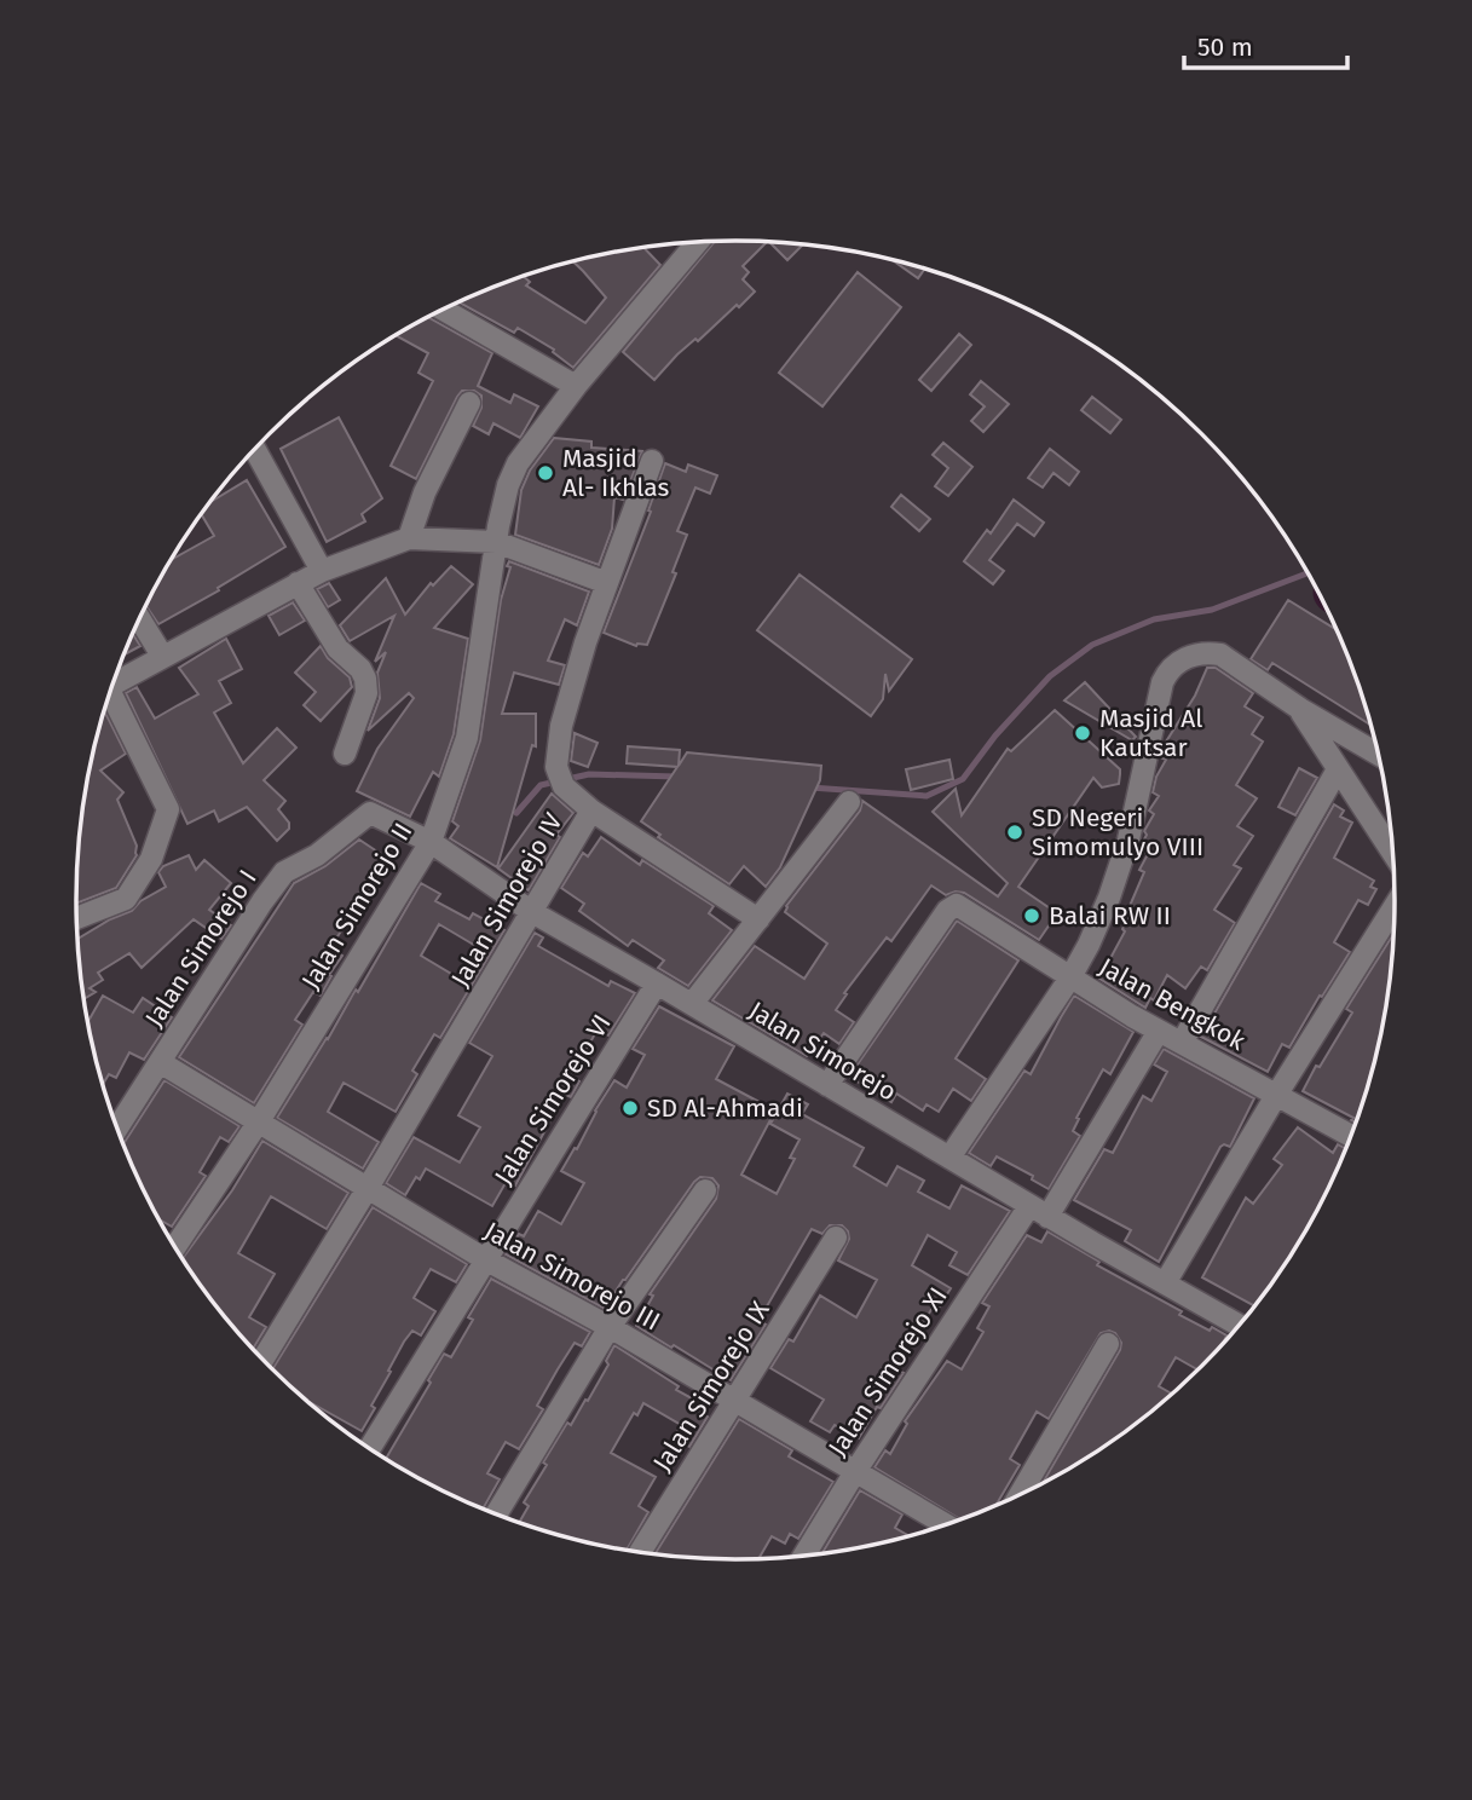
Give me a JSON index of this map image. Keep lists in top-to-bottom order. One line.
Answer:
{"streets":{"street":["Jalan Simorejo IV","Jalan Simorejo II","Jalan Simorejo I","Jalan Bengkok","Jalan Simorejo","Jalan Simorejo VI","Jalan Simorejo III","Jalan Simorejo XI","Jalan Simorejo IX"]},"crossings":[["Jalan Simorejo IV","Jalan Simorejo"],["Jalan Simorejo IV","Jalan Simorejo III"],["Jalan Simorejo II","Jalan Simorejo"],["Jalan Simorejo II","Jalan Simorejo III"],["Jalan Simorejo I","Jalan Simorejo"],["Jalan Simorejo I","Jalan Simorejo III"],["Jalan Bengkok","Jalan Simorejo"],["Jalan Bengkok","Jalan Simorejo XI"],["Jalan Simorejo","Jalan Simorejo VI"],["Jalan Simorejo","Jalan Simorejo XI"],["Jalan Simorejo VI","Jalan Simorejo III"],["Jalan Simorejo III","Jalan Simorejo XI"],["Jalan Simorejo III","Jalan Simorejo IX"]],"places":["Masjid Al- Ikhlas","Masjid Al Kautsar","SD Negeri Simomulyo VIII","Balai RW II","SD Al-Ahmadi"],"scale_bar":"50 m"}
